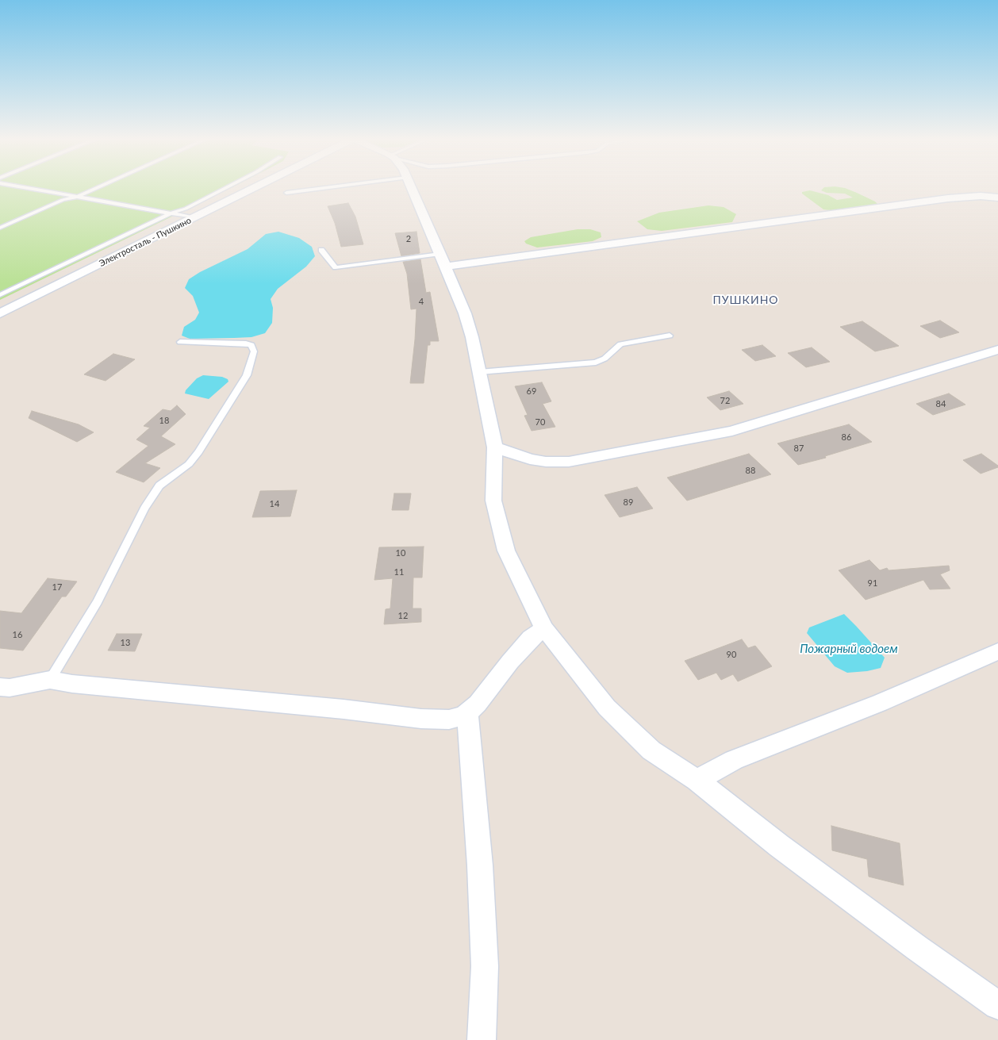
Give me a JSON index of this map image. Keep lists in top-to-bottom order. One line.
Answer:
{"streets":{"street":["Электросталь - Пушкино"]},"districts":["ПУШКИНО"],"water":["Пожарный водоем"],"house_numbers":["2","4","69","72","84","18","70","86","87","88","89","14","10","11","91","17","12","16","13","90"]}
